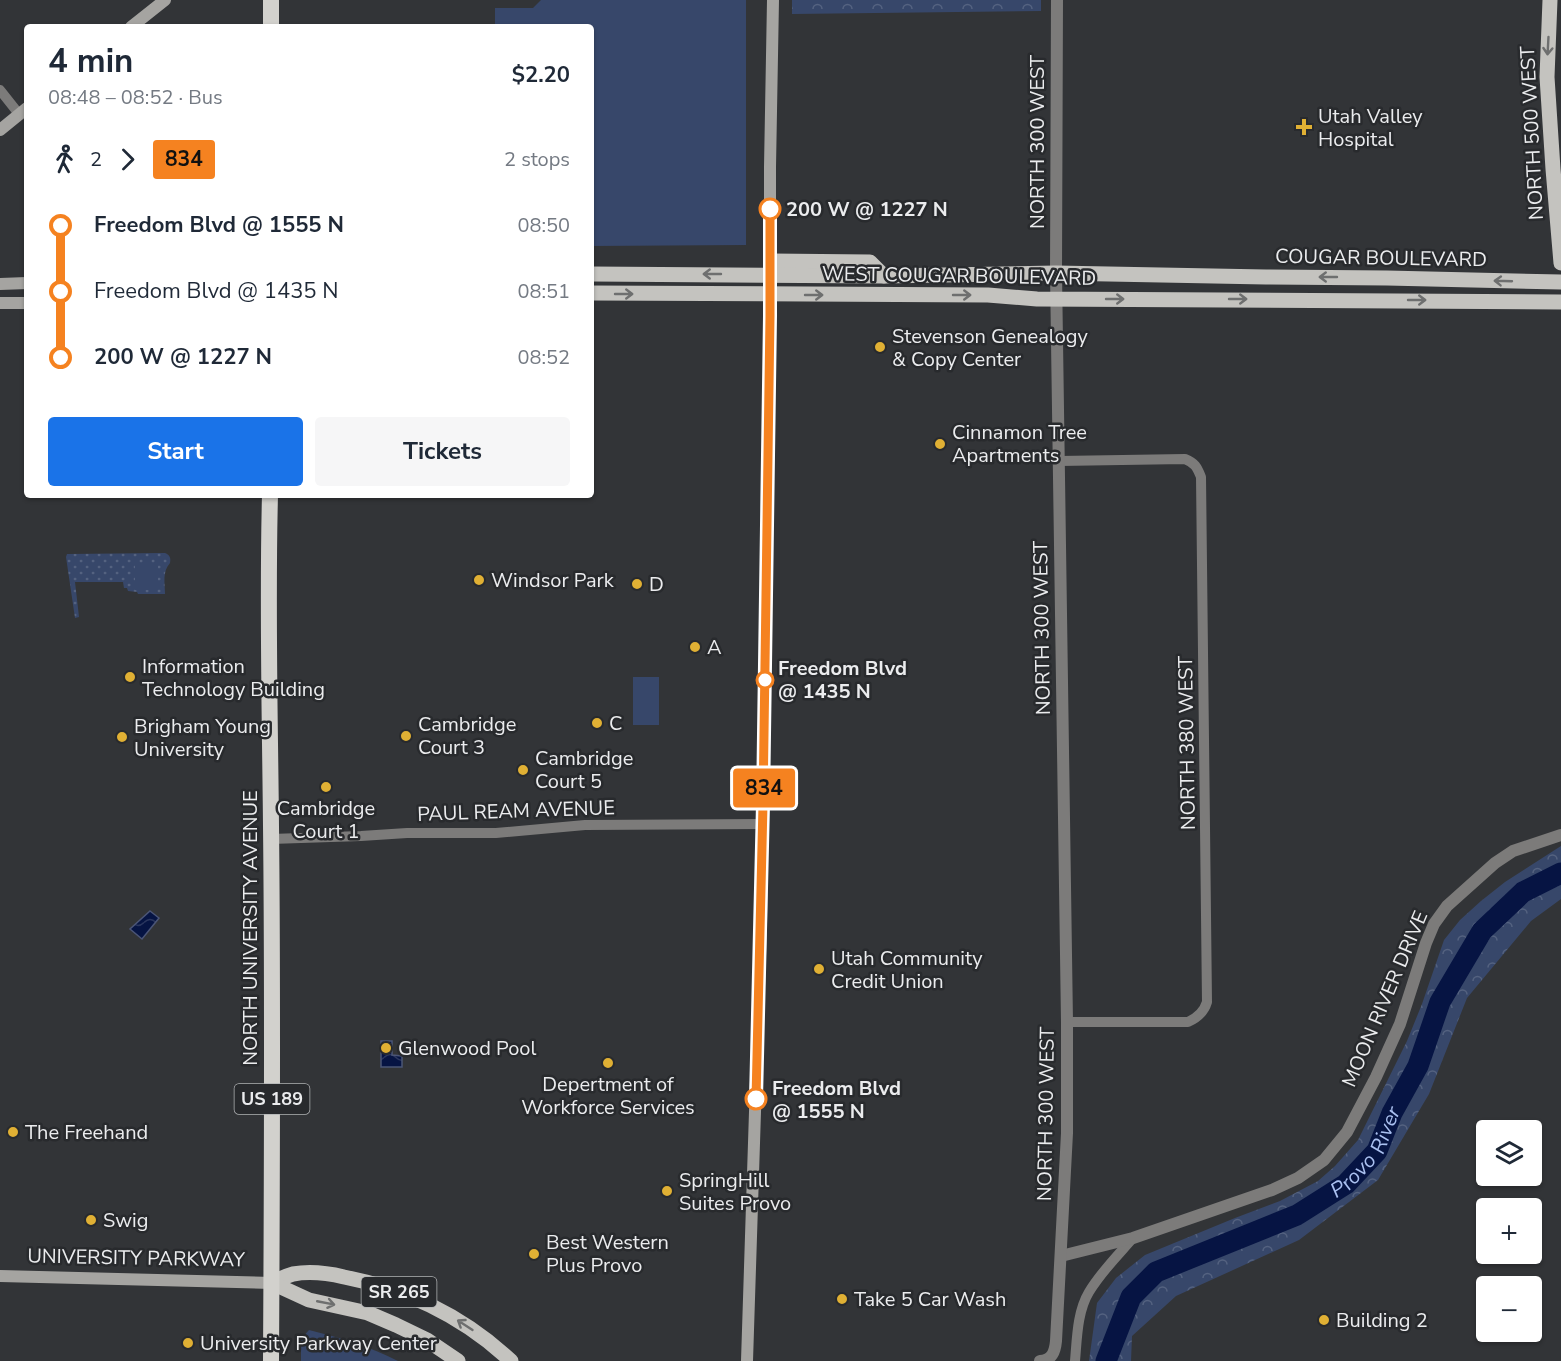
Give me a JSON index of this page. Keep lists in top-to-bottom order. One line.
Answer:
{"streets":{"highway":["NORTH UNIVERSITY AVENUE","US 189"],"main road":["NORTH 500 WEST","COUGAR BOULEVARD","WEST COUGAR BOULEVARD","UNIVERSITY PARKWAY","SR 265"],"street":["NORTH 300 WEST","NORTH 380 WEST","PAUL REAM AVENUE","MOON RIVER DRIVE"]},"crossings":[["NORTH 300 WEST","WEST COUGAR BOULEVARD"],["NORTH 300 WEST","NORTH 380 WEST"],["COUGAR BOULEVARD","WEST COUGAR BOULEVARD"],["PAUL REAM AVENUE","NORTH UNIVERSITY AVENUE"],["NORTH UNIVERSITY AVENUE","UNIVERSITY PARKWAY"]],"one_way":["NORTH 500 WEST"],"water":["Provo River"],"places":{"health":["Utah Valley Hospital"],"other":["200 W @ 1227 N","Stevenson Genealogy & Copy Center","Cinnamon Tree Apartments","Windsor Park","D","A","Information Technology Building","Freedom Blvd @ 1435 N","C","Cambridge Court 3","Brigham Young University","Cambridge Court 5","Cambridge Court 1","Utah Community Credit Union","Glenwood Pool","Depertment of Workforce Services","Freedom Blvd @ 1555 N","The Freehand","SpringHill Suites Provo","Swig","Best Western Plus Provo","Take 5 Car Wash","Building 2","University Parkway Center"]},"lines":["bus line 834"],"page":{"on_map":"834","heading":["4 min","08:48 – 08:52 · Bus","$2.20"],"legs":["2","834","2 stops"],"list":[{"name":"Freedom Blvd @ 1555 N","value":"08:50"},{"name":"Freedom Blvd @ 1435 N","value":"08:51"},{"name":"200 W @ 1227 N","value":"08:52"}],"buttons":["Start","Tickets"],"map_buttons":["+","−"]}}
